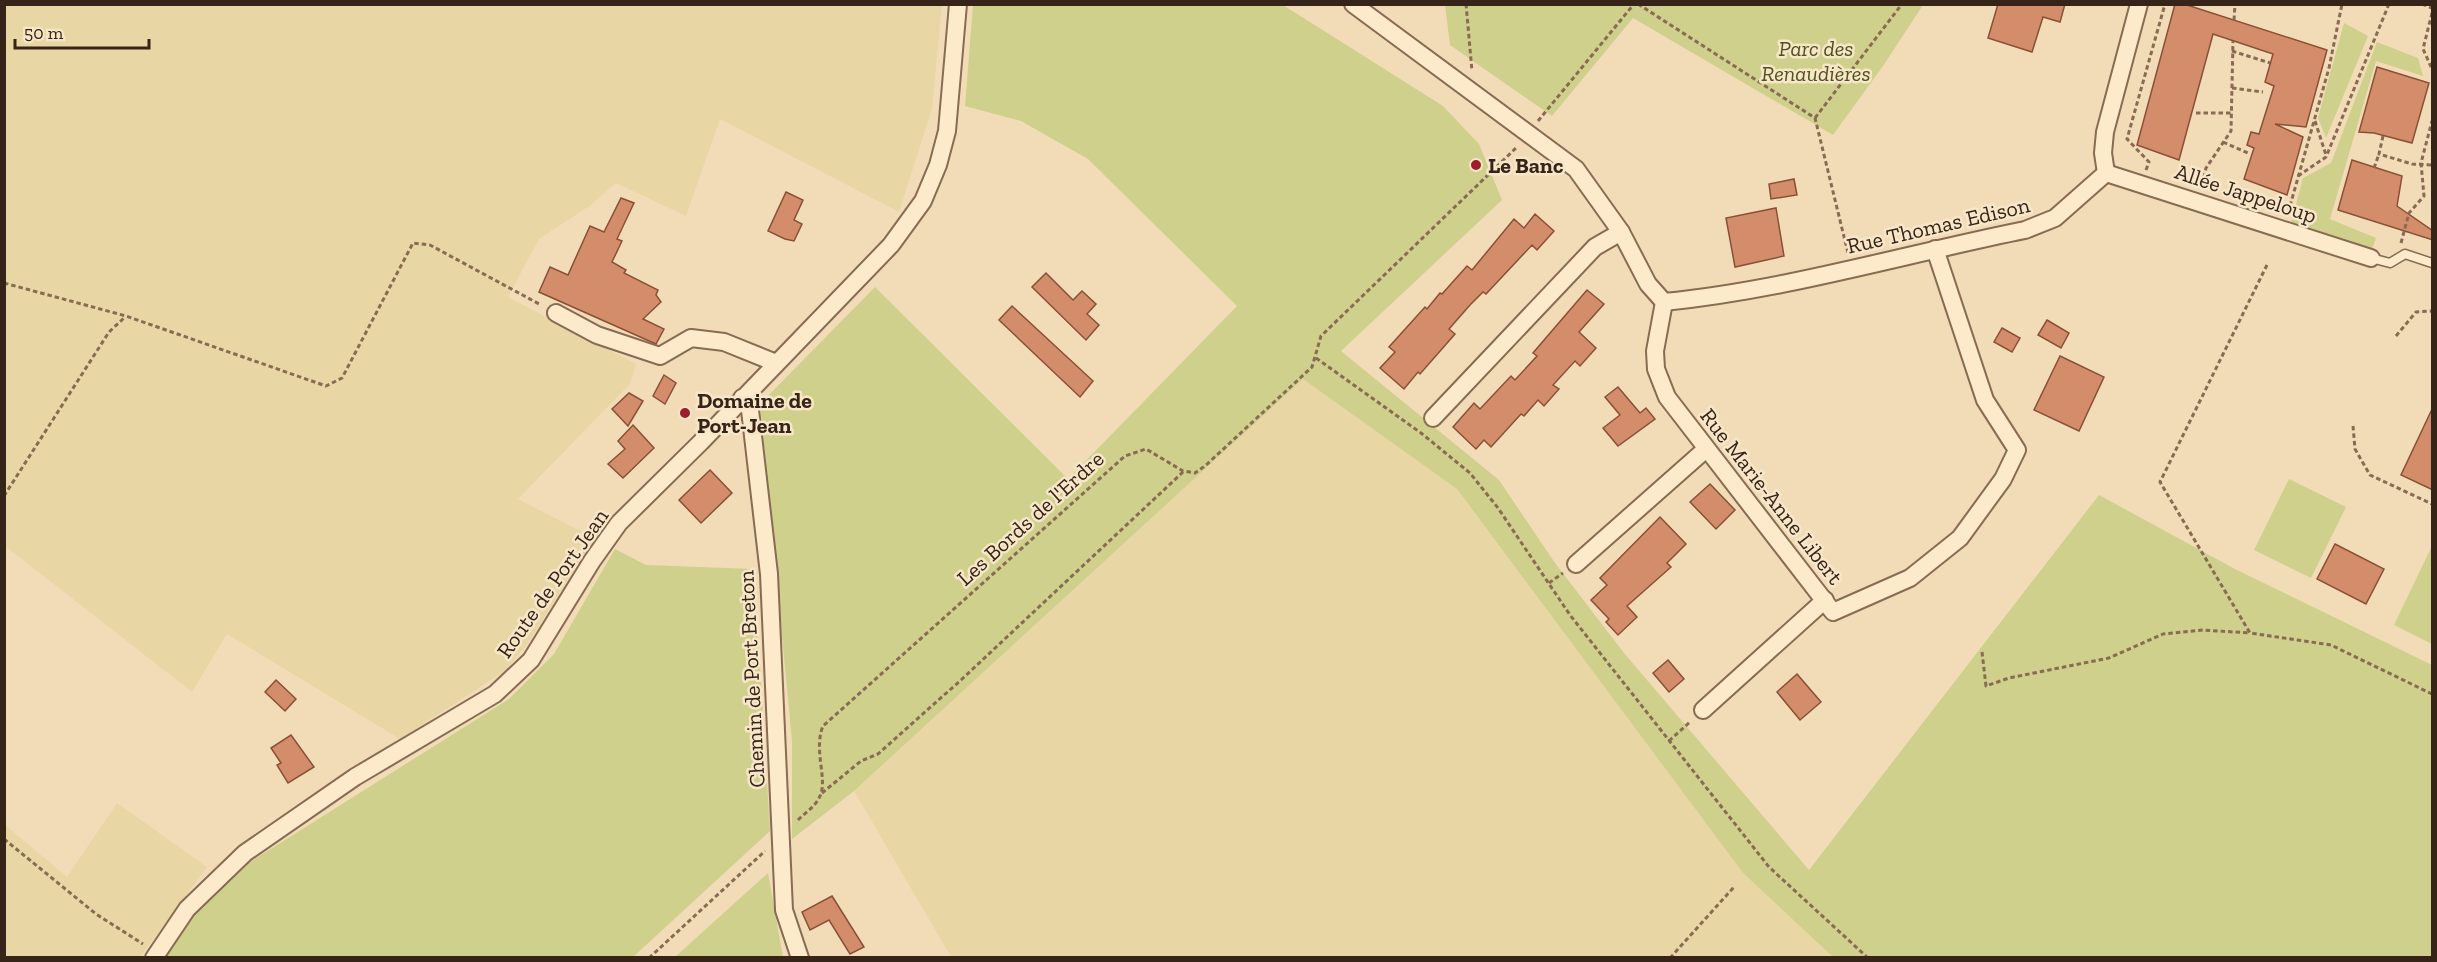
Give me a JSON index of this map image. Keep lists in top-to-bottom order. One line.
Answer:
{"streets":{"street":["Allée Jappeloup","Rue Thomas Edison","Rue Marie-Anne Libert","Route de Port Jean","Chemin de Port Breton"],"path":["Les Bords de l'Erdre"]},"crossings":[["Allée Jappeloup","Rue Thomas Edison"],["Rue Thomas Edison","Rue Marie-Anne Libert"],["Route de Port Jean","Chemin de Port Breton"]],"parks":["Parc des Renaudières"],"places":["Le Banc","Domaine de Port-Jean"],"scale_bar":"50 m"}
